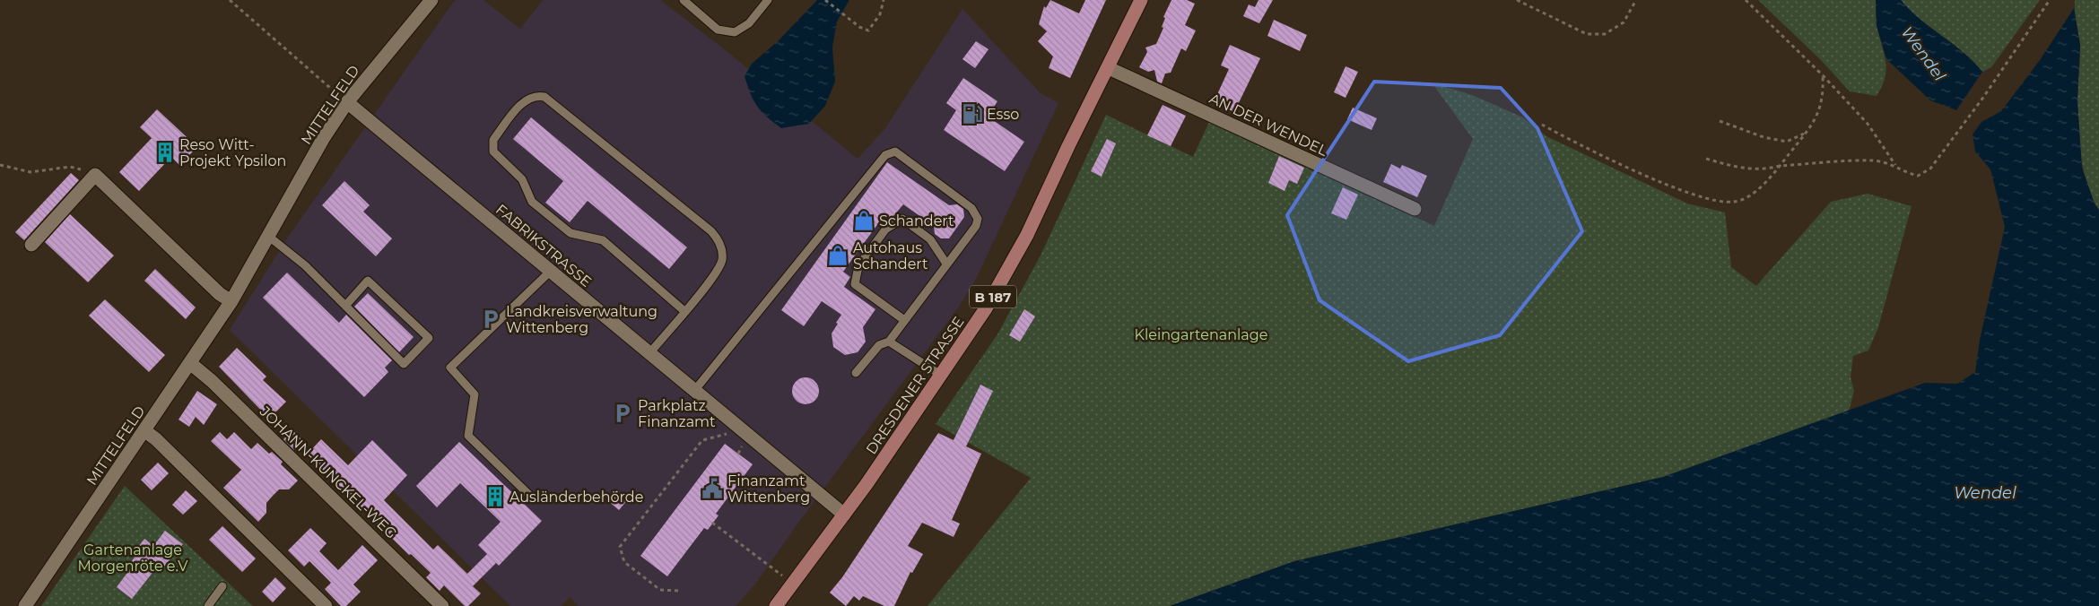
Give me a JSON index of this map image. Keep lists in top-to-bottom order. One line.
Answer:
{"streets":{"main road":["B 187","DRESDENER STRASSE"],"street":["MITTELFELD","AN DER WENDEL","FABRIKSTRASSE","JOHANN-KUNCKEL-WEG"]},"crossings":[["MITTELFELD","FABRIKSTRASSE"],["MITTELFELD","JOHANN-KUNCKEL-WEG"],["AN DER WENDEL","DRESDENER STRASSE"],["FABRIKSTRASSE","DRESDENER STRASSE"]],"water":["Wendel"],"parks":["Kleingartenanlage","Gartenanlage Morgenröte e.V"],"places":{"fuel station":["Esso"],"building":["Reso Witt- Projekt Ypsilon","Ausländerbehörde"],"shop":["Schandert","Autohaus Schandert"],"parking":["Landkreisverwaltung Wittenberg","Parkplatz Finanzamt"],"public building":["Finanzamt Wittenberg"]}}
